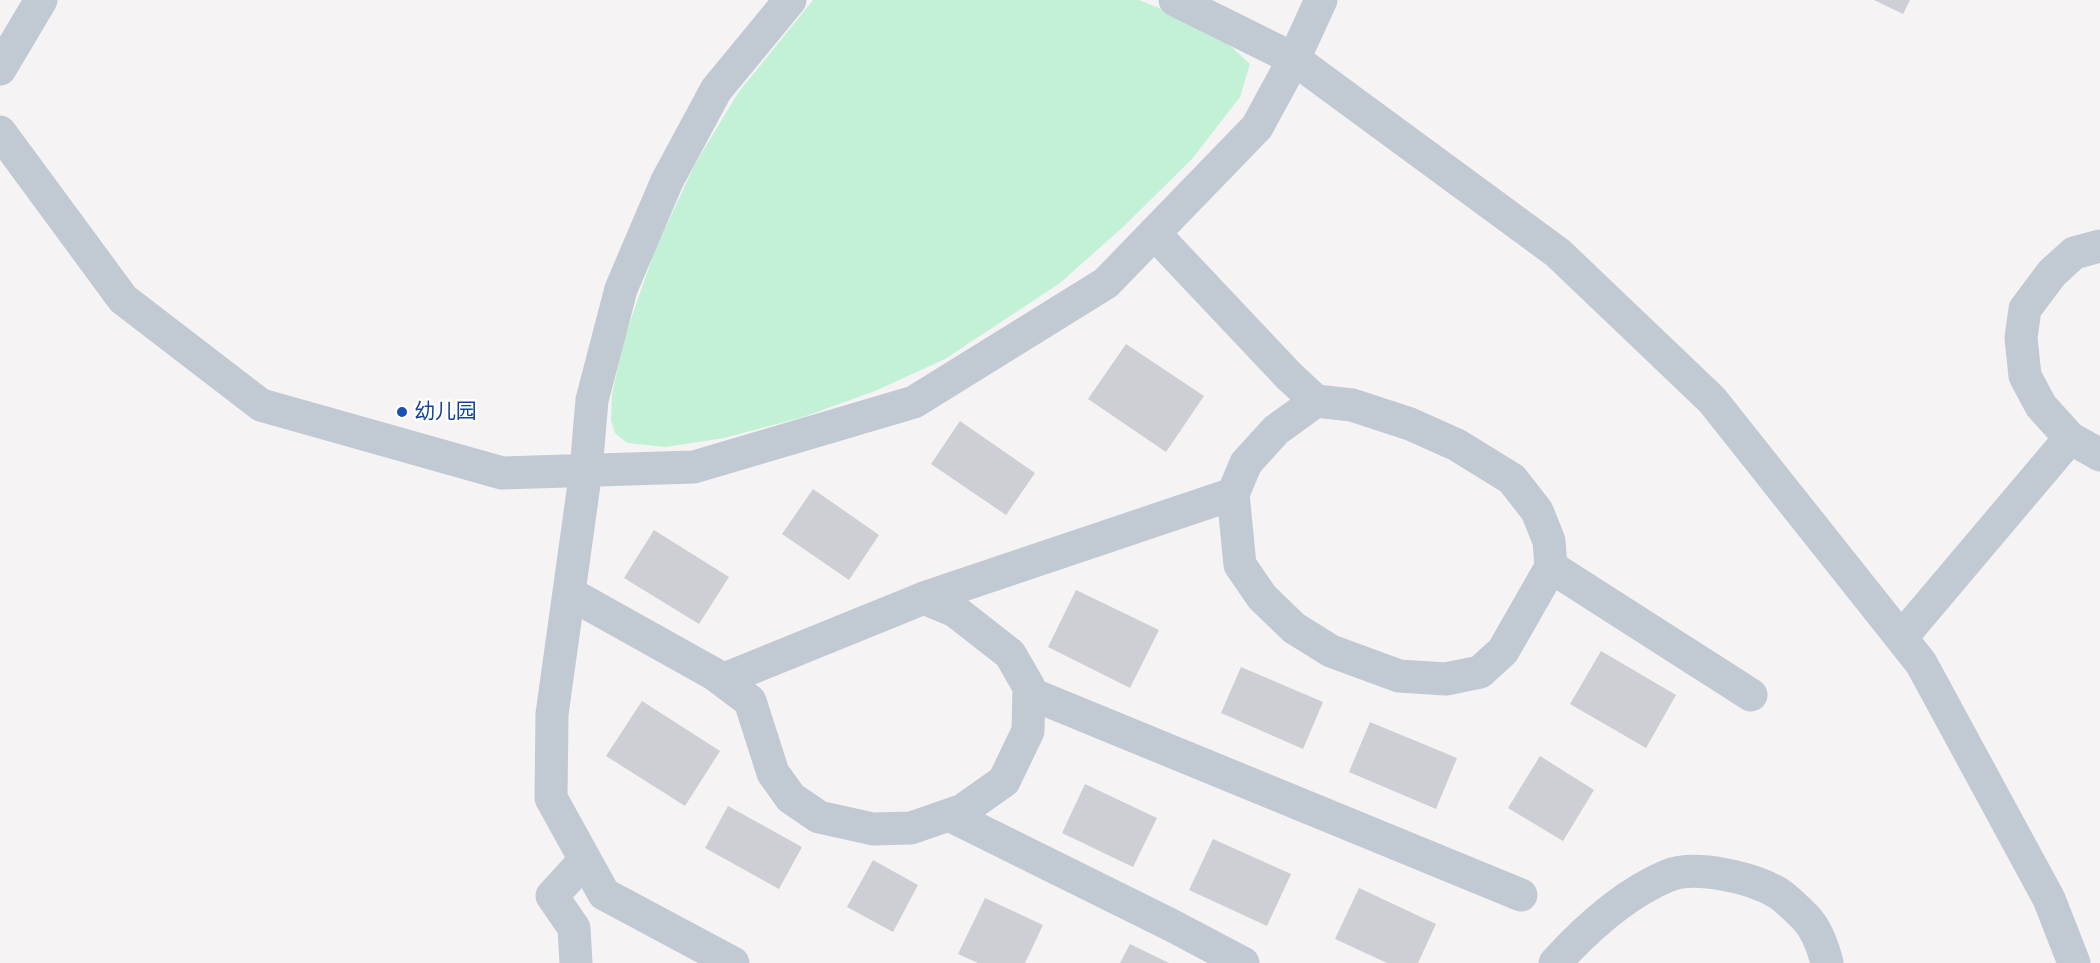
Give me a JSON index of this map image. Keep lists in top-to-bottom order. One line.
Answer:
{"places":["幼儿园"]}
